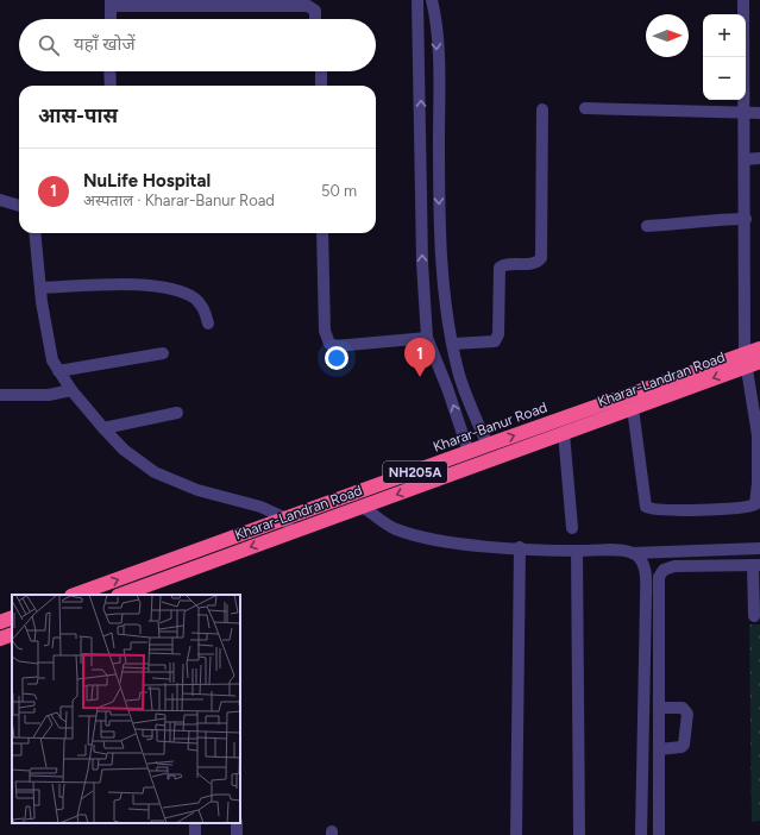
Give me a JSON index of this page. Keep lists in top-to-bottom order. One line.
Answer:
{"streets":{"highway":["Kharar-Landran Road","Kharar-Banur Road","NH205A"]},"crossings":[["Kharar-Landran Road","Kharar-Banur Road"]],"one_way":["Kharar-Landran Road","Kharar-Banur Road"],"north":"right","page":{"map_buttons":["+","−"],"search":"यहाँ खोजें","heading":"आस-पास","list":[{"mark":"1","name":"NuLife Hospital","note":"अस्पताल · Kharar-Banur Road","value":"50 m"}],"pins":"1"}}
